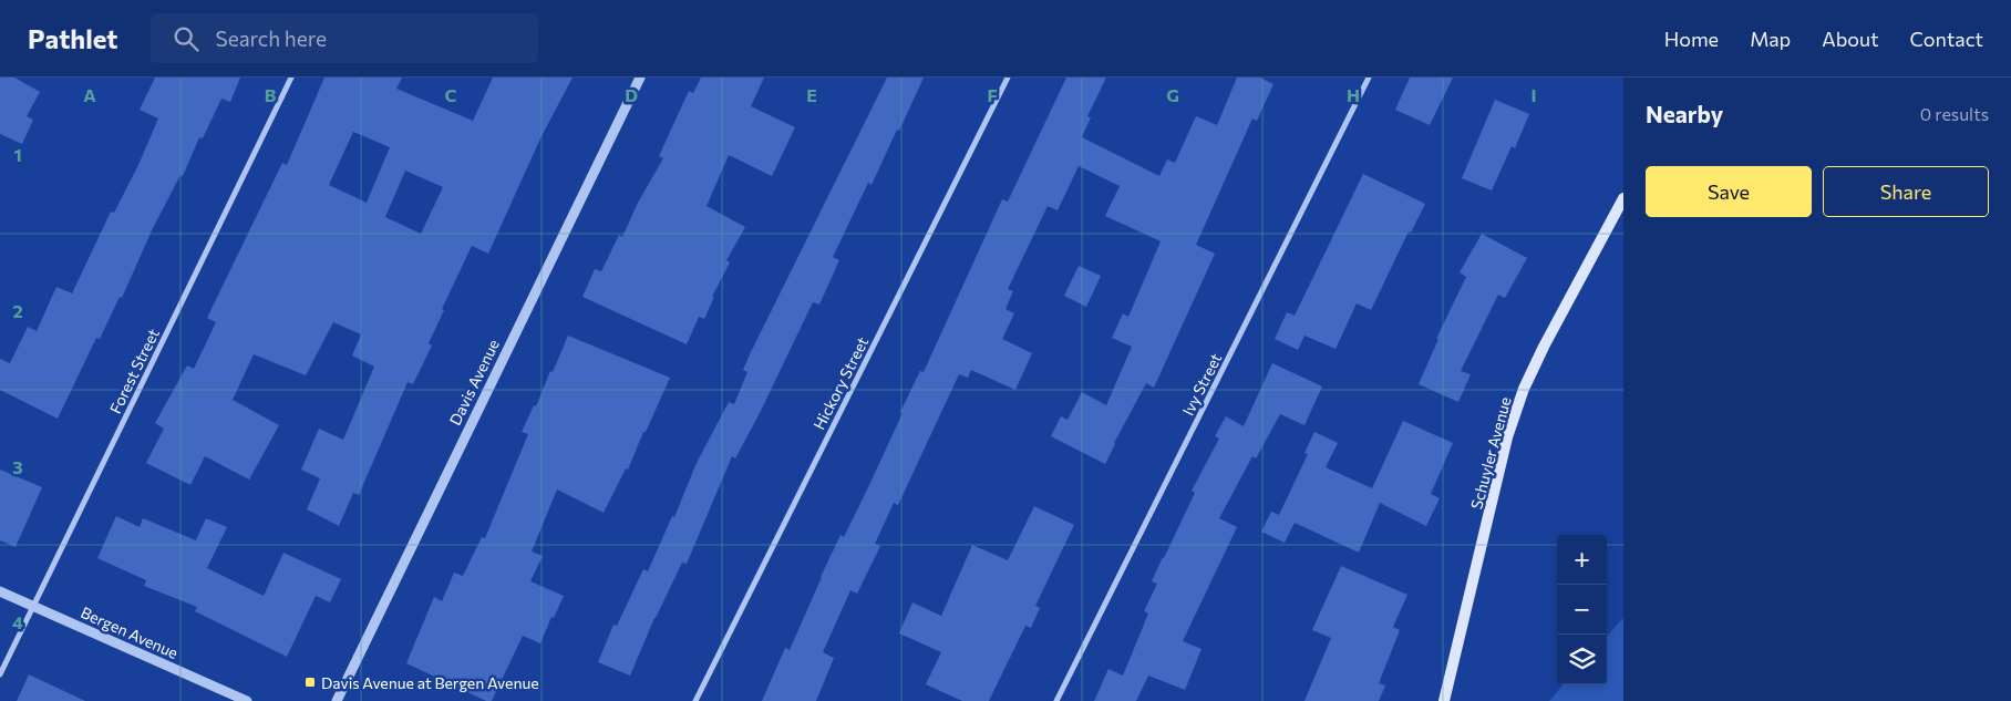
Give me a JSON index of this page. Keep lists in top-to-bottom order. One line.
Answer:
{"streets":{"main road":["Schuyler Avenue"],"street":["Forest Street","Davis Avenue","Hickory Street","Ivy Street","Bergen Avenue"]},"crossings":[["Forest Street","Bergen Avenue"]],"places":{"transit":["Davis Avenue at Bergen Avenue"]},"page":{"header":"Pathlet","search":"Search here","nav":["Home","Map","About","Contact"],"heading":["Nearby","0 results"],"buttons":["Save","Share"],"map_buttons":["+","−"]},"grid":{"columns":["A","B","C","D","E","F","G","H","I"],"rows":["1","2","3","4"]}}
